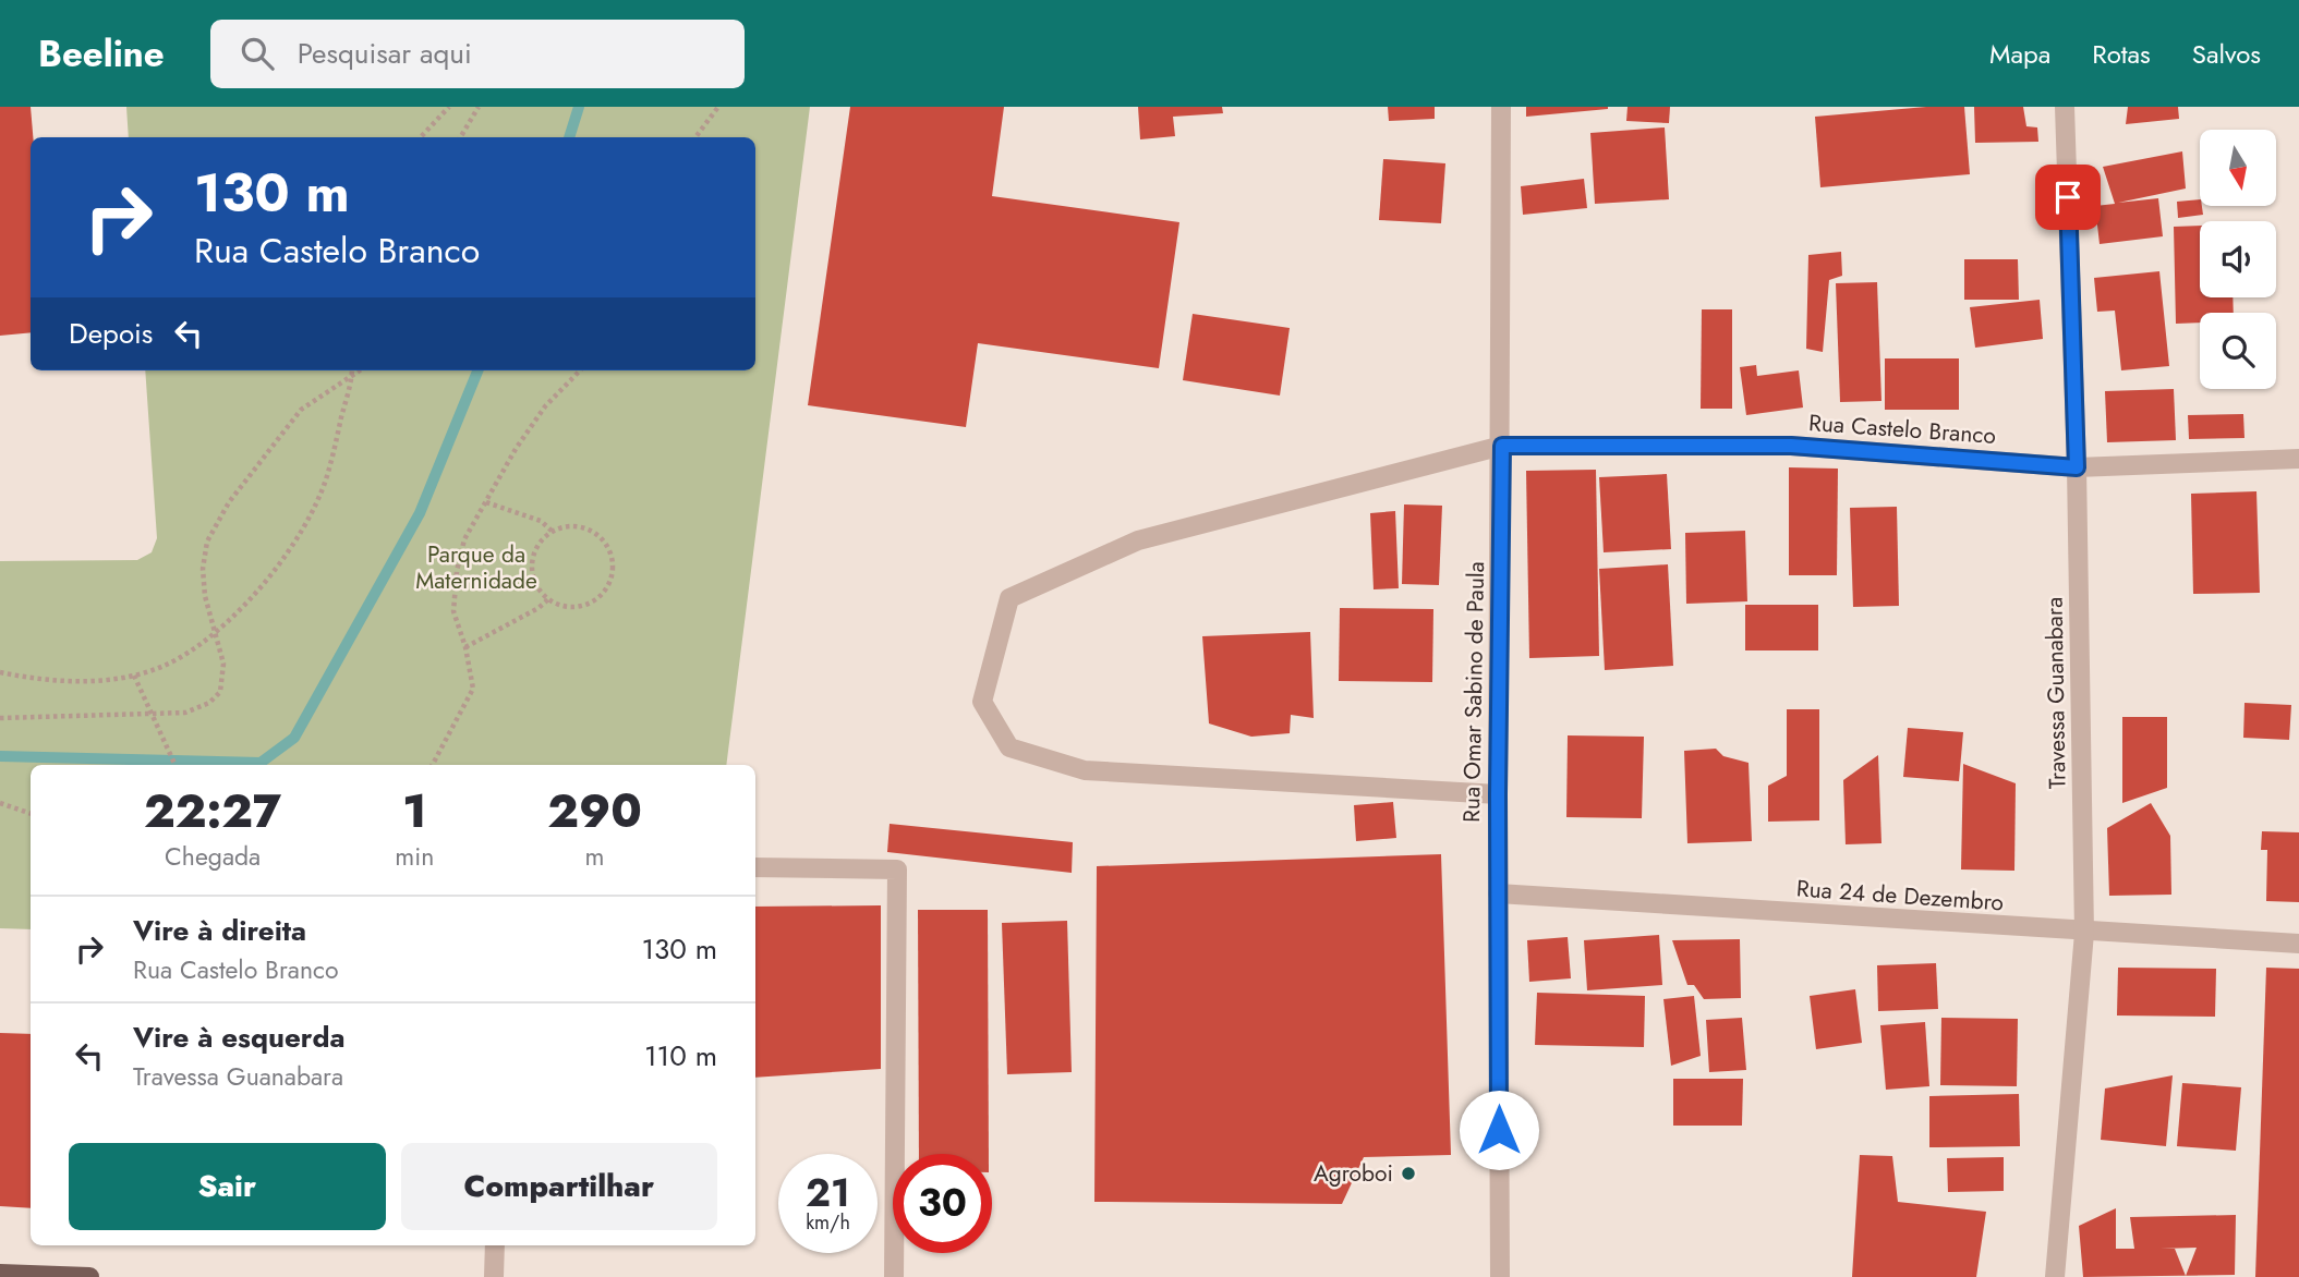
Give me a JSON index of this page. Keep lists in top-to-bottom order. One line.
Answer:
{"streets":{"street":["Rua Castelo Branco","Rua Omar Sabino de Paula","Travessa Guanabara","Rua 24 de Dezembro"]},"crossings":[["Rua Castelo Branco","Rua Omar Sabino de Paula"],["Rua Castelo Branco","Travessa Guanabara"],["Rua Omar Sabino de Paula","Rua 24 de Dezembro"],["Travessa Guanabara","Rua 24 de Dezembro"]],"parks":["Parque da Maternidade"],"places":["Agroboi"],"north":"bottom","page":{"header":"Beeline","search":"Pesquisar aqui","nav":["Mapa","Rotas","Salvos"],"turn":["130 m","Rua Castelo Branco"],"then":"Depois","eta":["22:27","Chegada","1","min","290","m"],"list":[{"name":"Vire à direita","note":"Rua Castelo Branco","value":"130 m"},{"name":"Vire à esquerda","note":"Travessa Guanabara","value":"110 m"}],"buttons":["Sair","Compartilhar"],"speed":"21 km/h","limit":"30"}}
